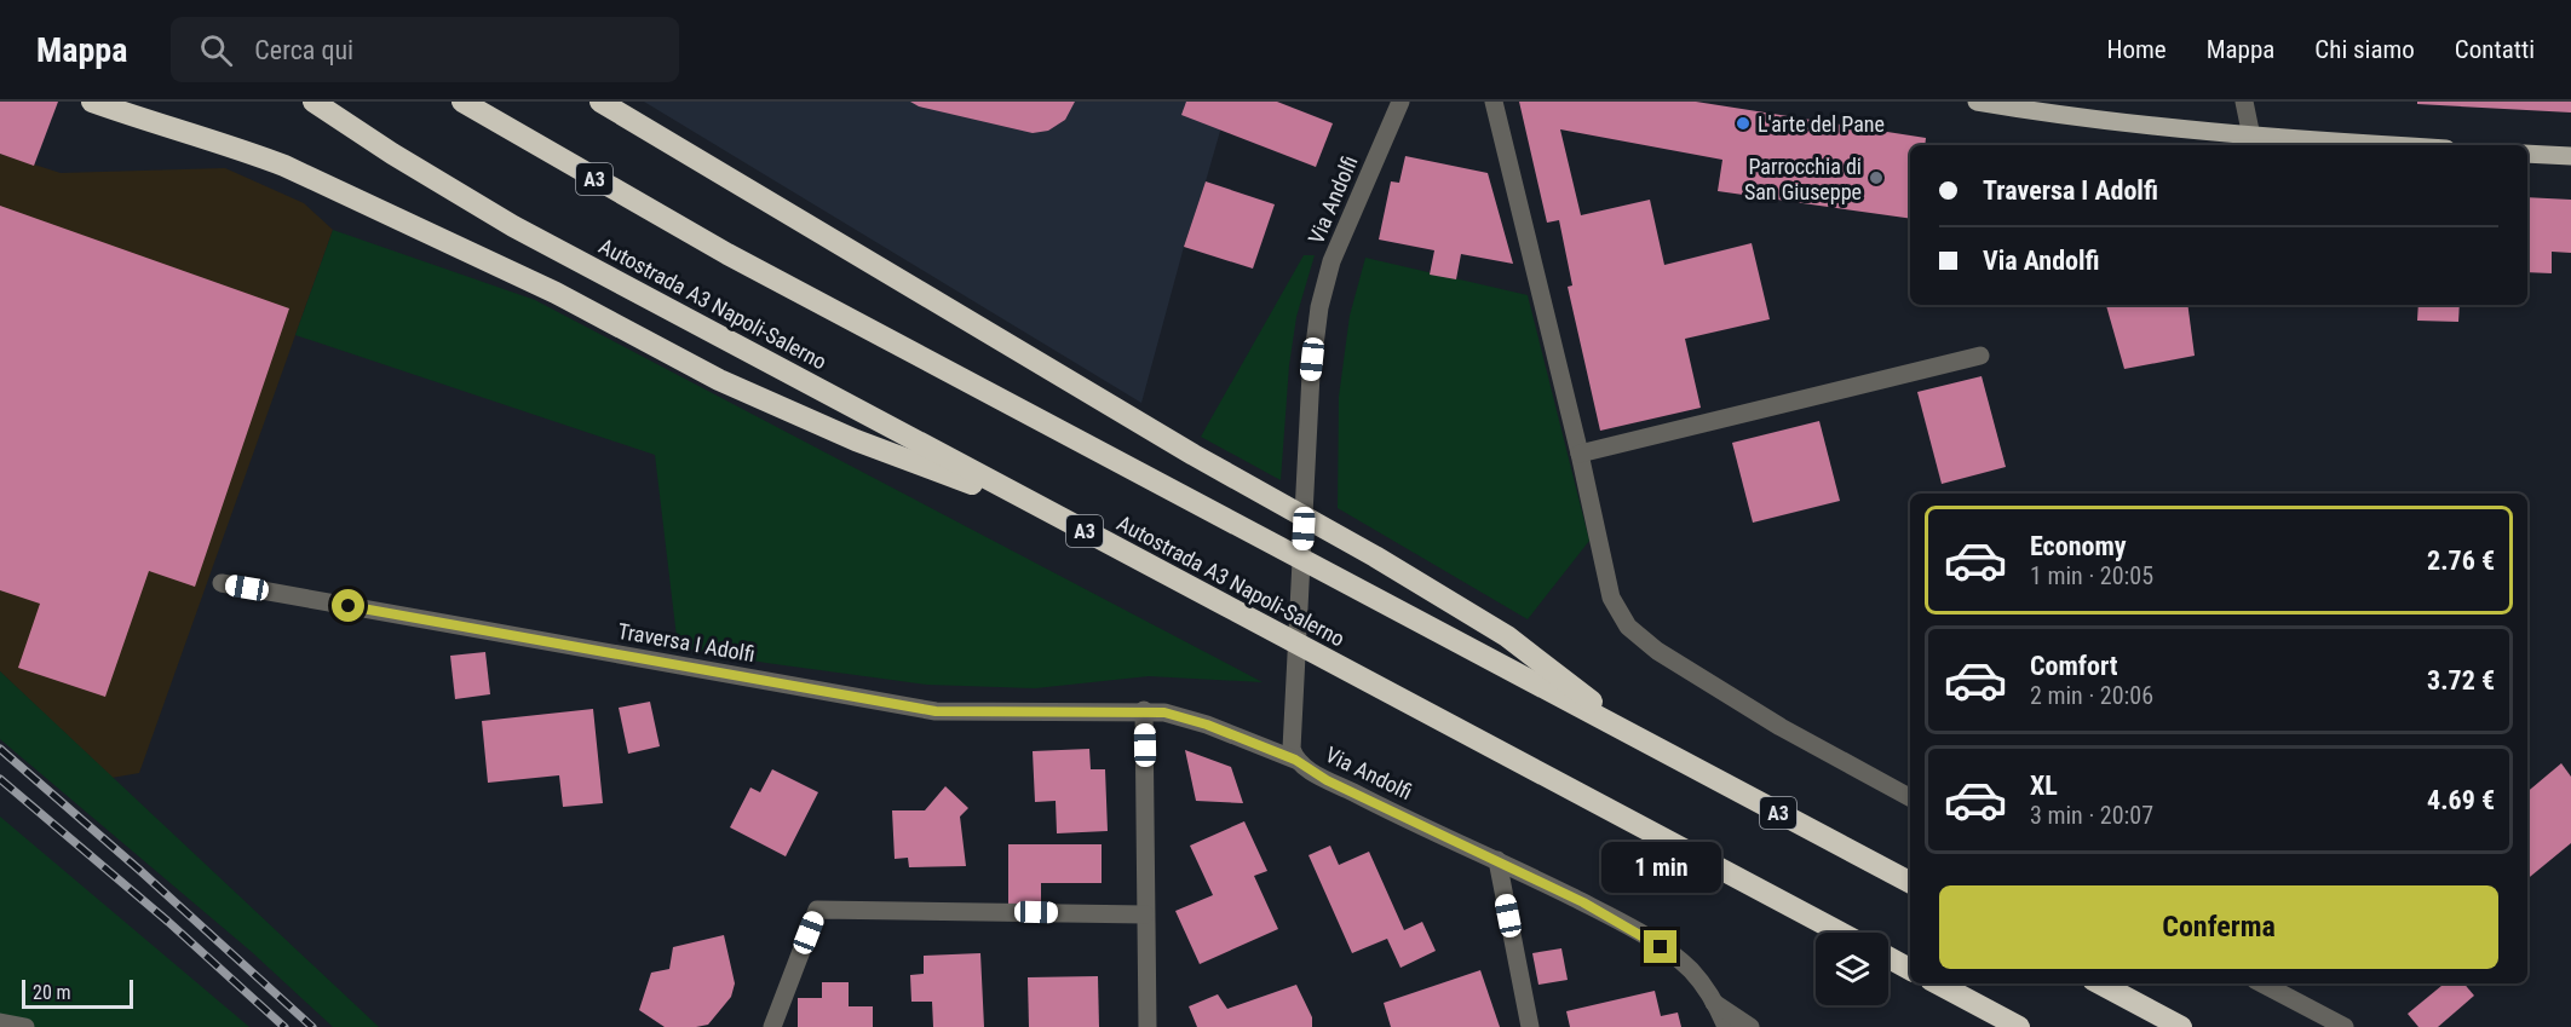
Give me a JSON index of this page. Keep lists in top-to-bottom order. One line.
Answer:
{"streets":{"highway":["A3","Autostrada A3 Napoli-Salerno"],"street":["Via Andolfi","Traversa I Adolfi"]},"crossings":[["Via Andolfi","Traversa I Adolfi"]],"places":["L'arte del Pane","Parrocchia di San Giuseppe"],"scale_bar":"20 m","page":{"header":"Mappa","search":"Cerca qui","nav":["Home","Mappa","Chi siamo","Contatti"],"banner":["Traversa I Adolfi","Via Andolfi"],"list":[{"name":"Economy","note":"1 min · 20:05","value":"2.76 €"},{"name":"Comfort","note":"2 min · 20:06","value":"3.72 €"},{"name":"XL","note":"3 min · 20:07","value":"4.69 €"}],"bubble":"1 min","buttons":"Conferma","scale":"20 m"}}
